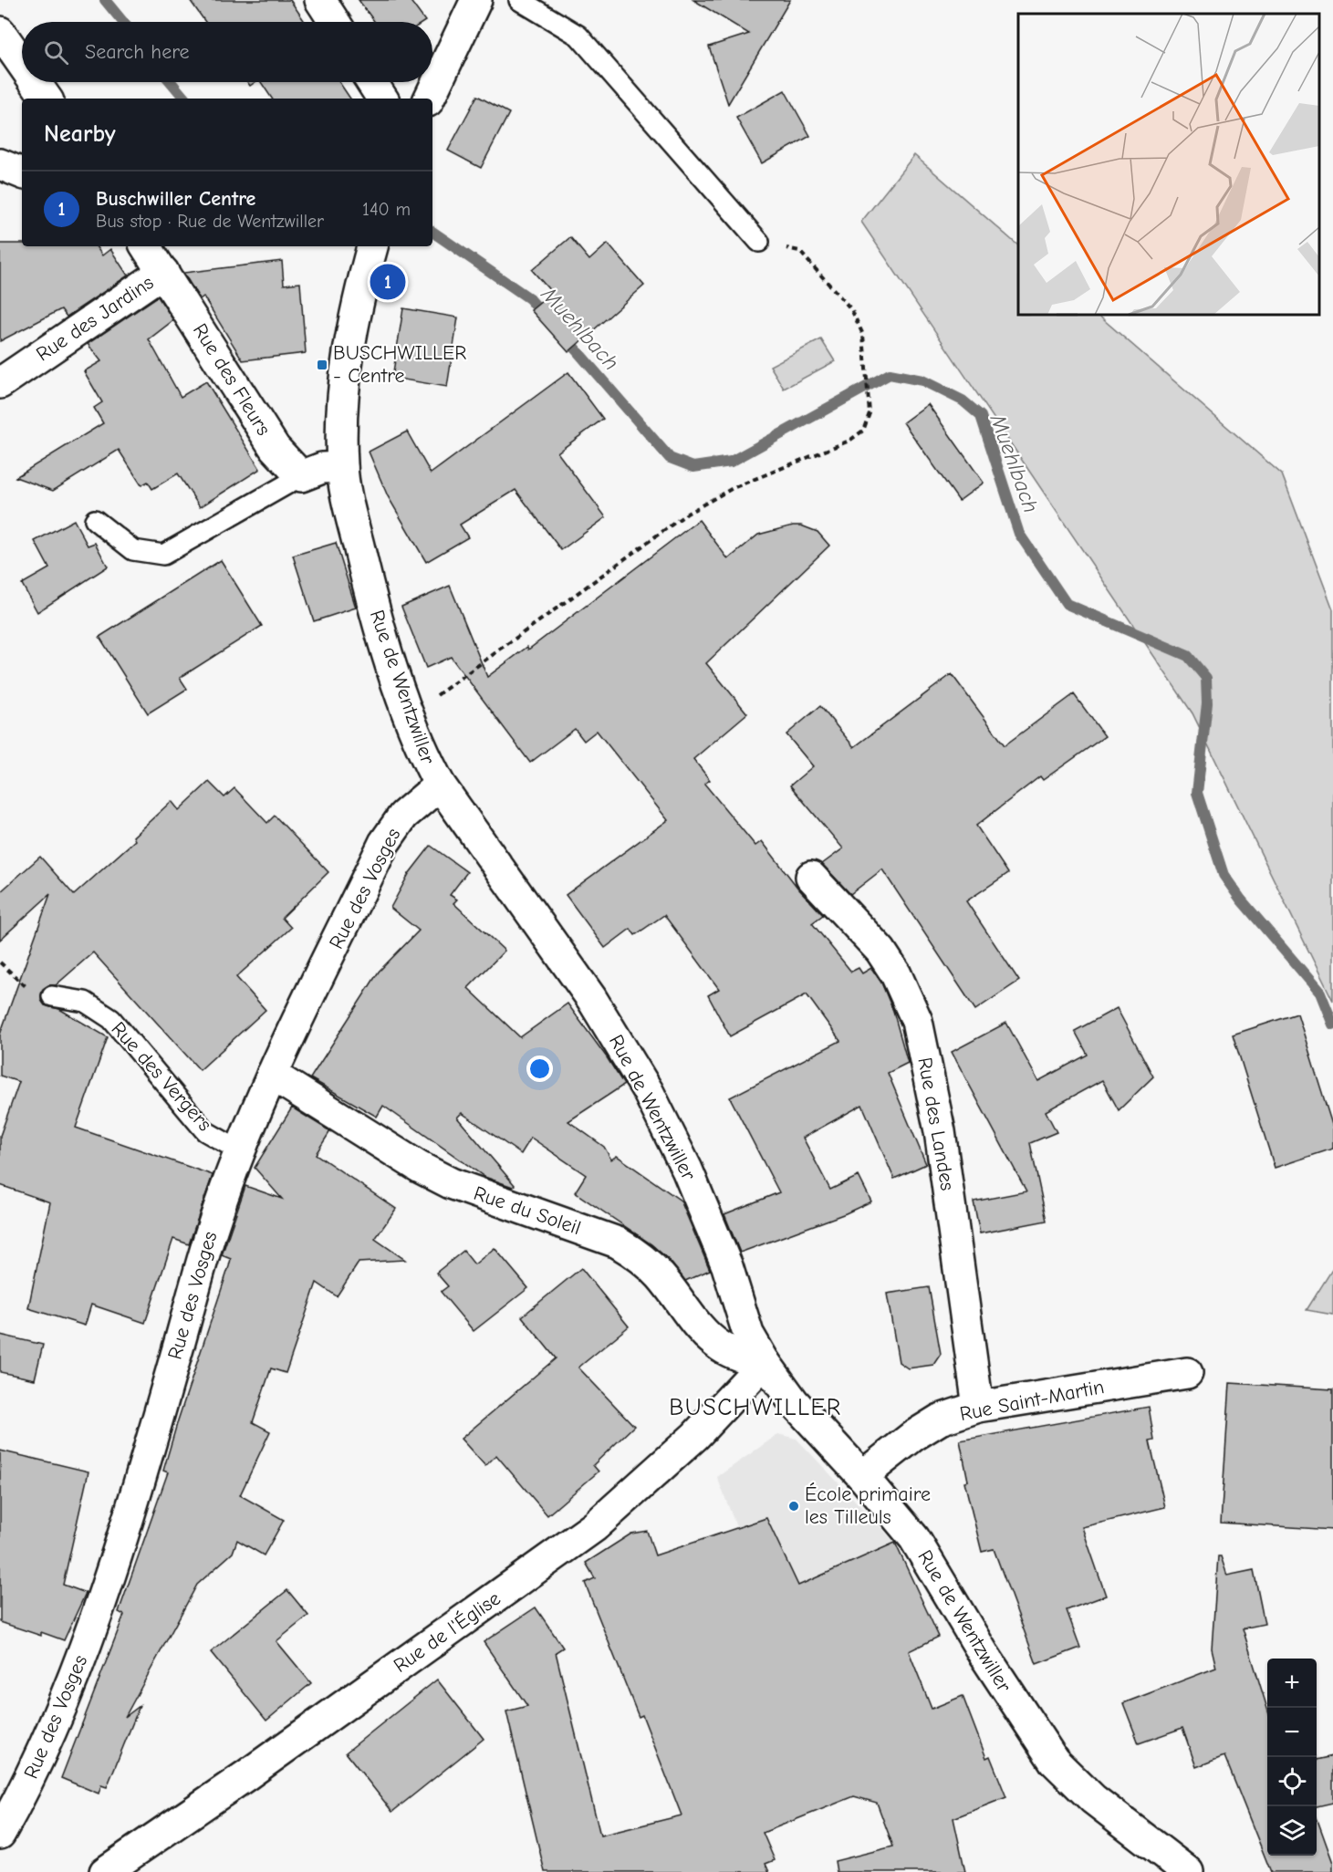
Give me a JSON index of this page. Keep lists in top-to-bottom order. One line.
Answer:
{"streets":{"street":["Rue des Jardins","Rue des Fleurs","Rue de Wentzwiller","Rue des Vosges","Rue des Landes","Rue du Soleil","Rue Saint-Martin","Rue de l'Église"],"lane":["Rue des Vergers"]},"crossings":[["Rue des Jardins","Rue des Fleurs"],["Rue de Wentzwiller","Rue des Vosges"],["Rue de Wentzwiller","Rue du Soleil"],["Rue de Wentzwiller","Rue Saint-Martin"],["Rue de Wentzwiller","Rue de l'Église"],["Rue des Vosges","Rue des Vergers"],["Rue des Vosges","Rue du Soleil"],["Rue des Landes","Rue Saint-Martin"],["Rue du Soleil","Rue de l'Église"]],"districts":["BUSCHWILLER"],"water":["Muehlbach"],"places":{"transit":["BUSCHWILLER - Centre"],"other":["École primaire les Tilleuls"]},"page":{"search":"Search here","heading":"Nearby","list":[{"mark":"1","name":"Buschwiller Centre","note":"Bus stop · Rue de Wentzwiller","value":"140 m"}],"pins":"1","map_buttons":["+","−"]}}
